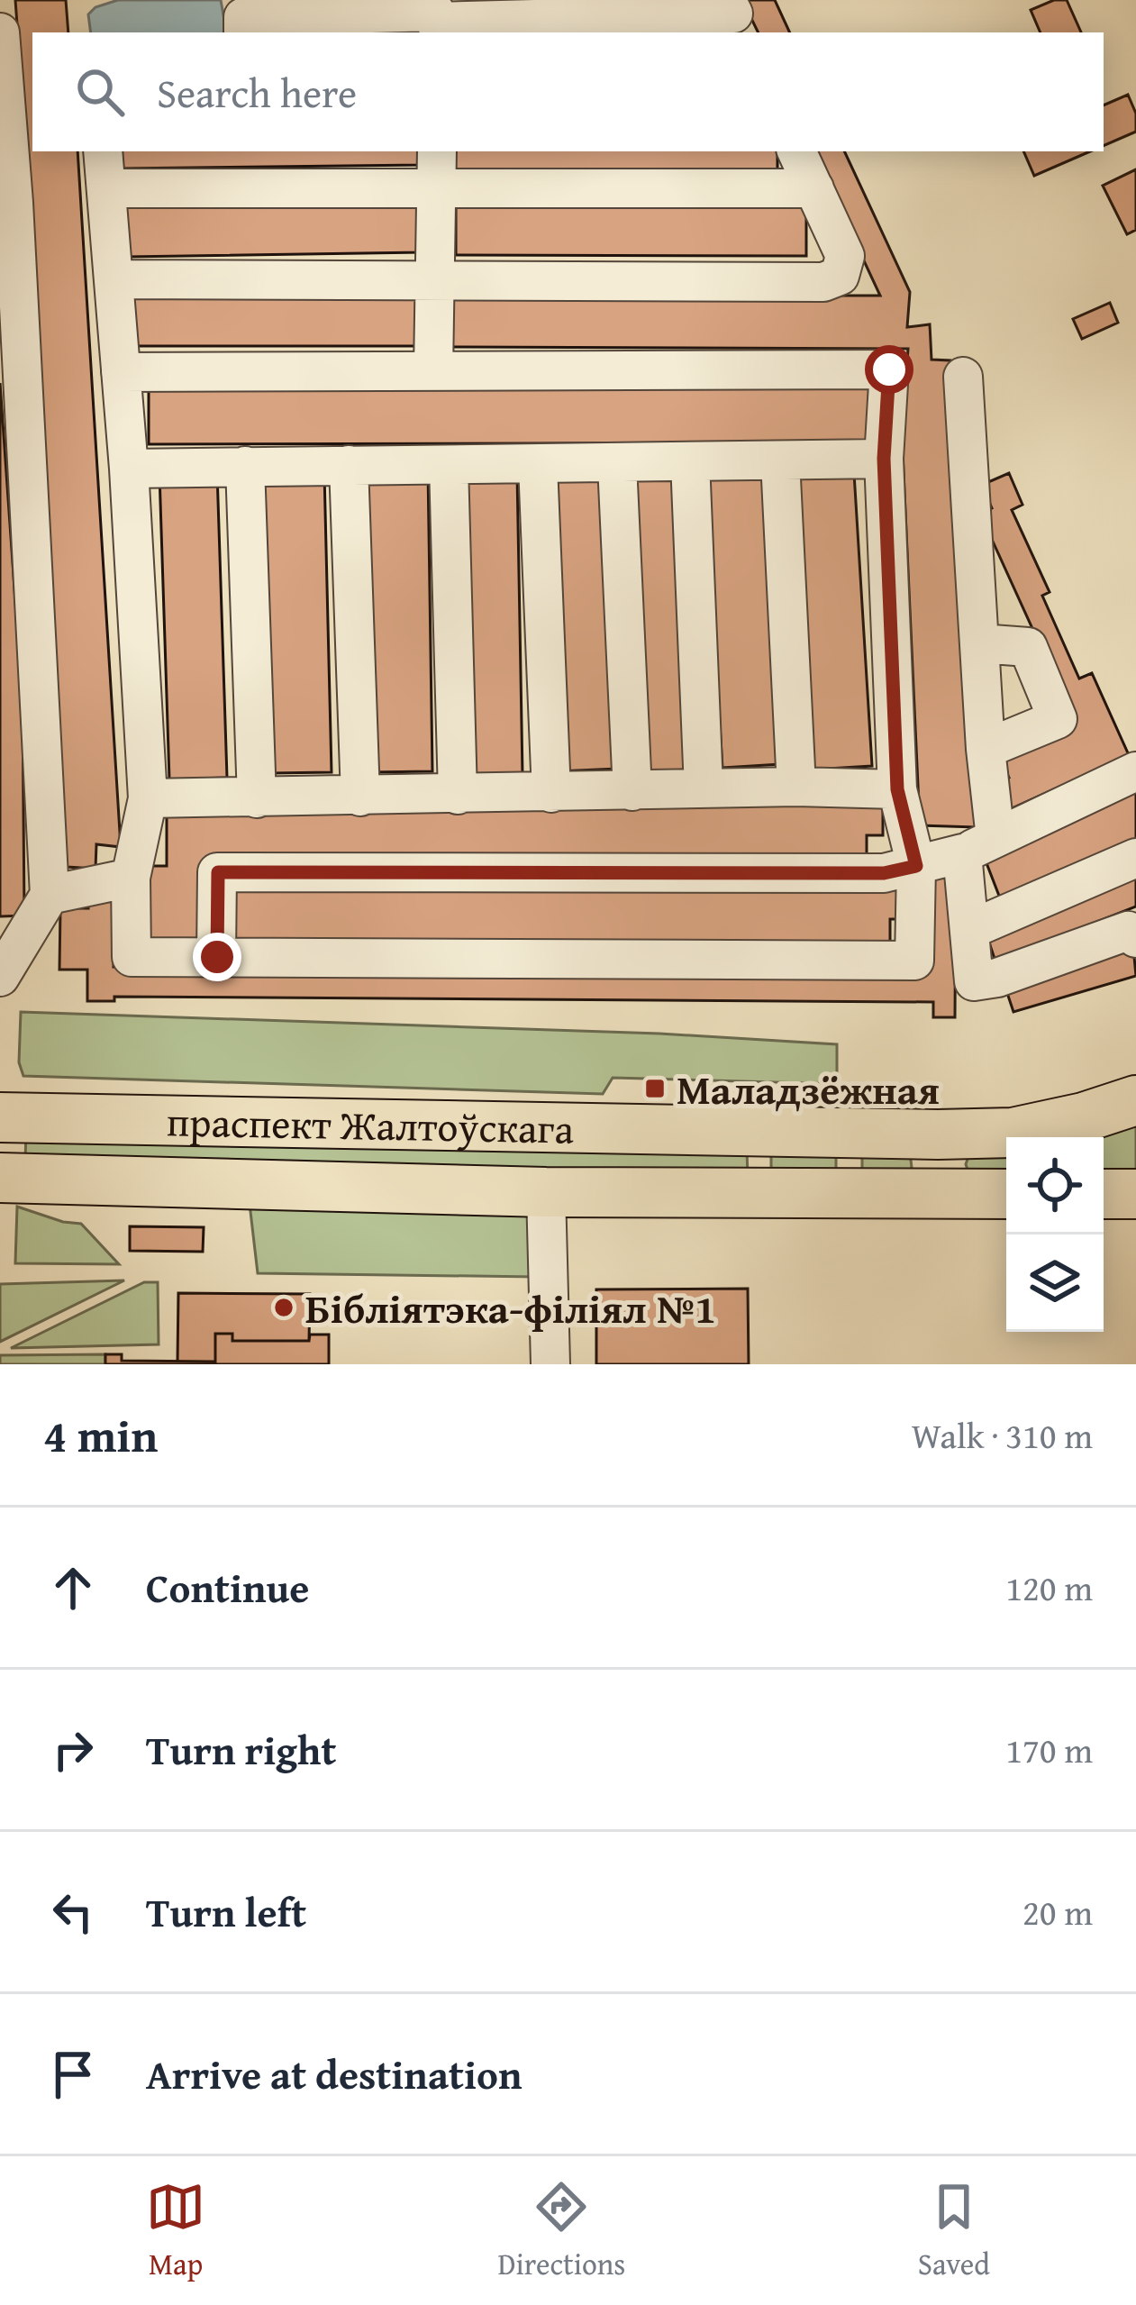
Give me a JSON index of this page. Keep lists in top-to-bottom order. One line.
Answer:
{"streets":{"main road":["праспект Жалтоўскага"]},"places":{"transit":["Маладзёжная"],"other":["Бібліятэка-філіял №1"]},"page":{"search":"Search here","heading":["4 min","Walk · 310 m"],"list":[["Continue","120 m"],["Turn right","170 m"],["Turn left","20 m"],"Arrive at destination"],"nav":["Map","Directions","Saved"]}}
